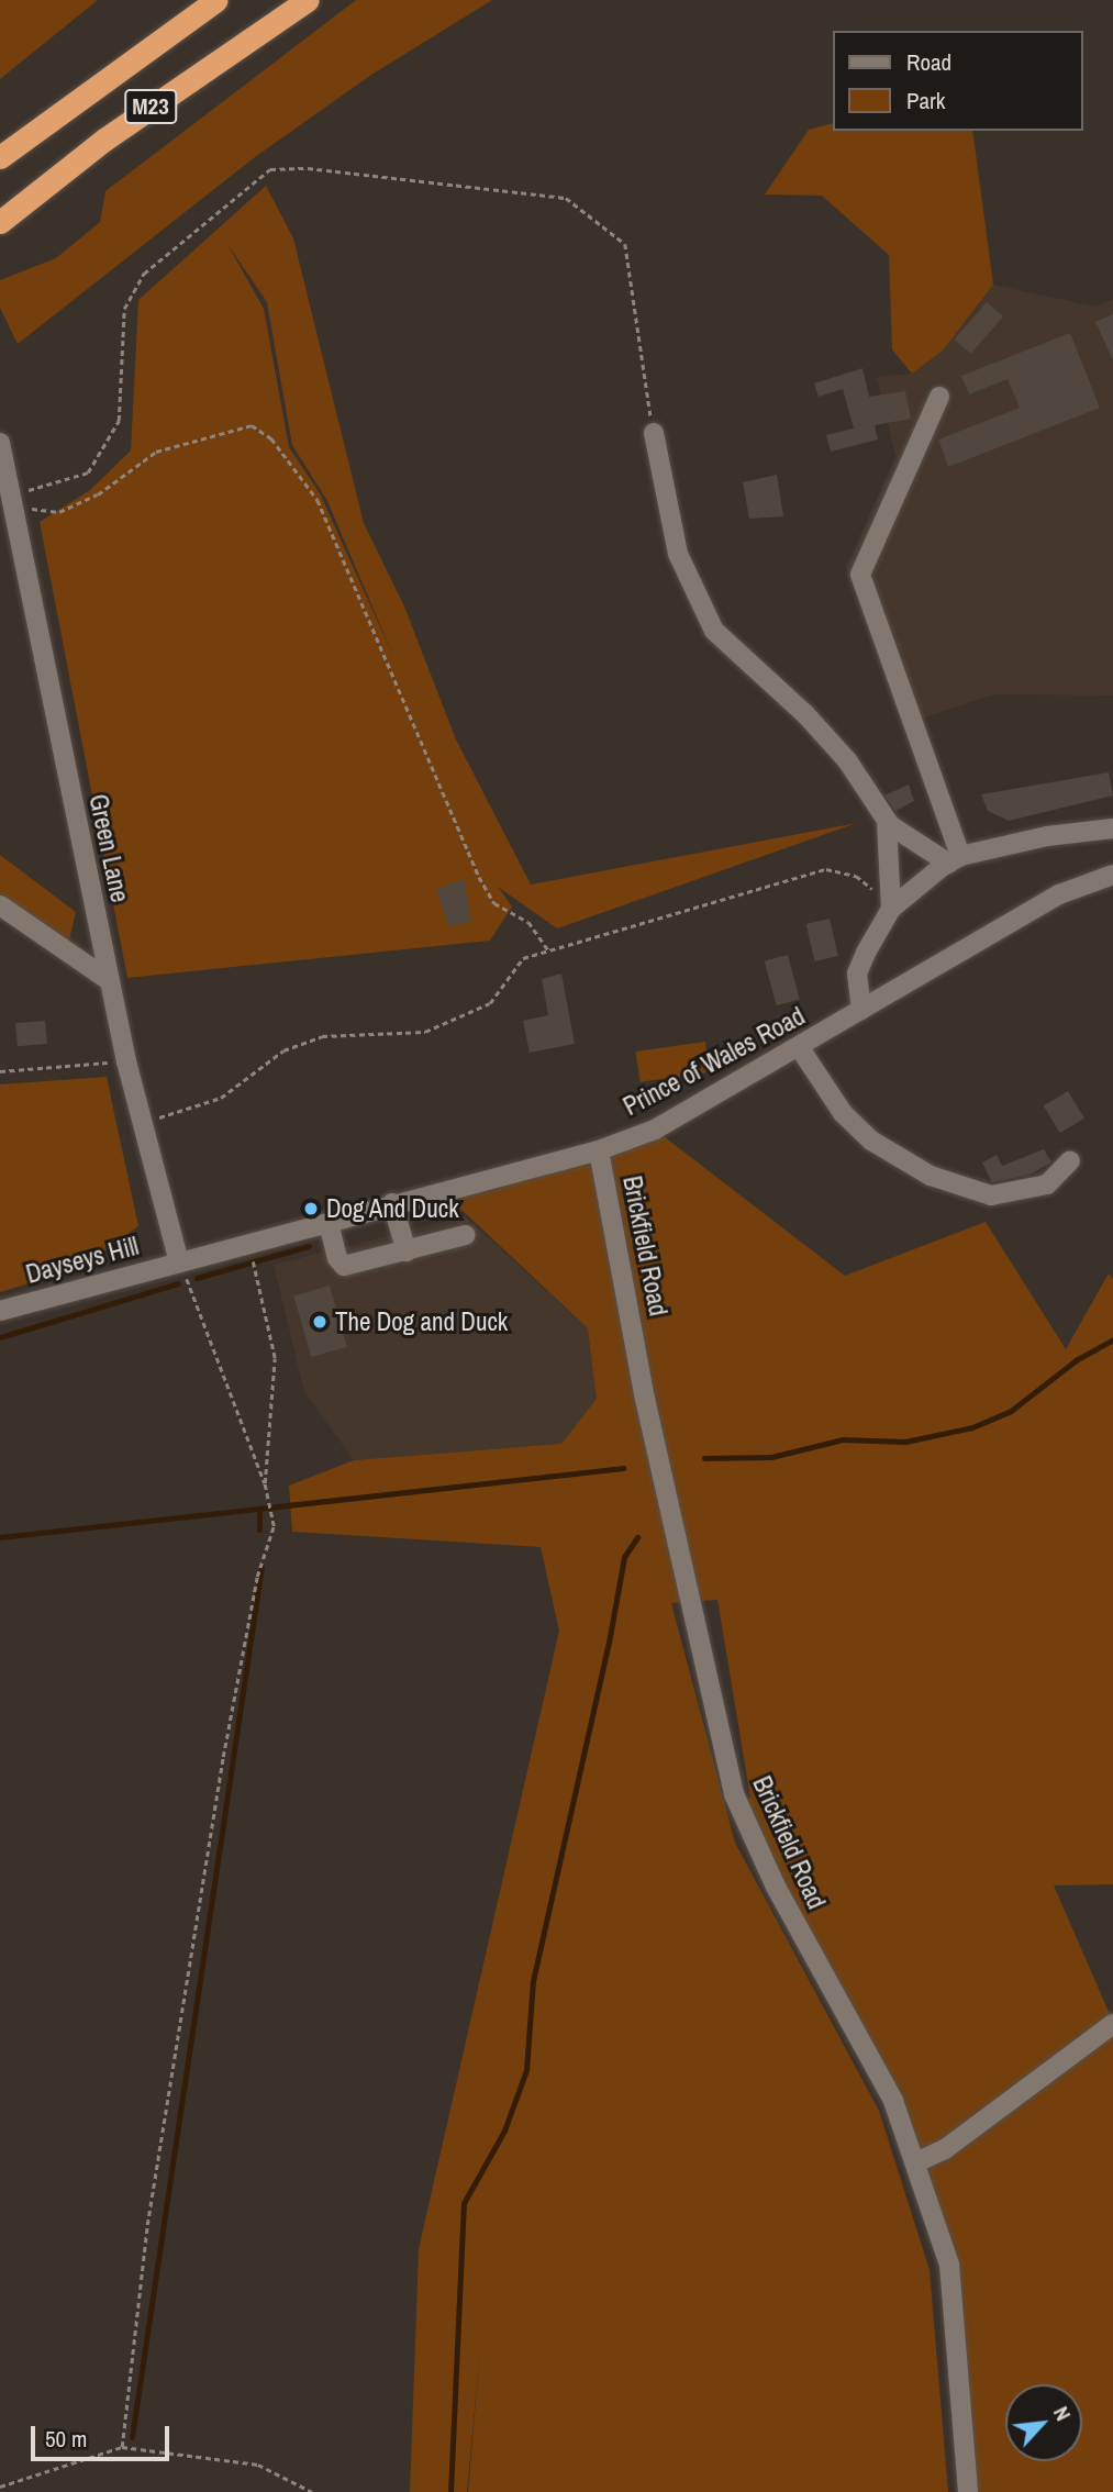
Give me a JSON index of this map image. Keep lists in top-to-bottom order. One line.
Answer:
{"streets":{"highway":["M23"],"street":["Green Lane","Prince of Wales Road","Brickfield Road","Dayseys Hill"]},"crossings":[["Green Lane","Prince of Wales Road"],["Green Lane","Dayseys Hill"],["Prince of Wales Road","Brickfield Road"],["Prince of Wales Road","Dayseys Hill"]],"places":["Dog And Duck","The Dog and Duck"],"legend":["Road","Park"],"scale_bar":"50 m","north":"top right"}
